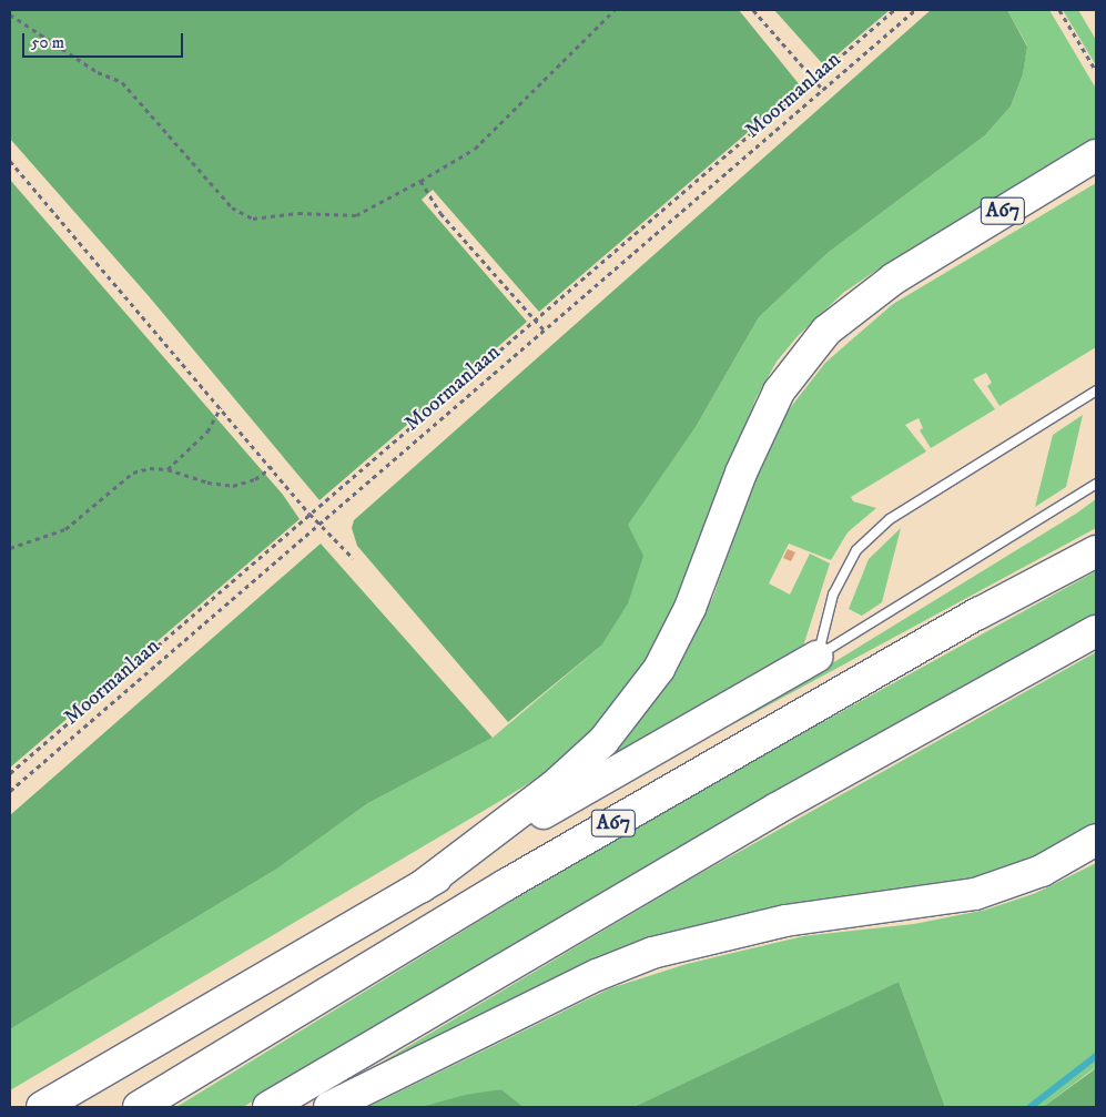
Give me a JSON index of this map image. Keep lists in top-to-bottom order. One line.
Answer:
{"streets":{"highway":["A67"],"path":["Moormanlaan"]},"scale_bar":"50 m"}
